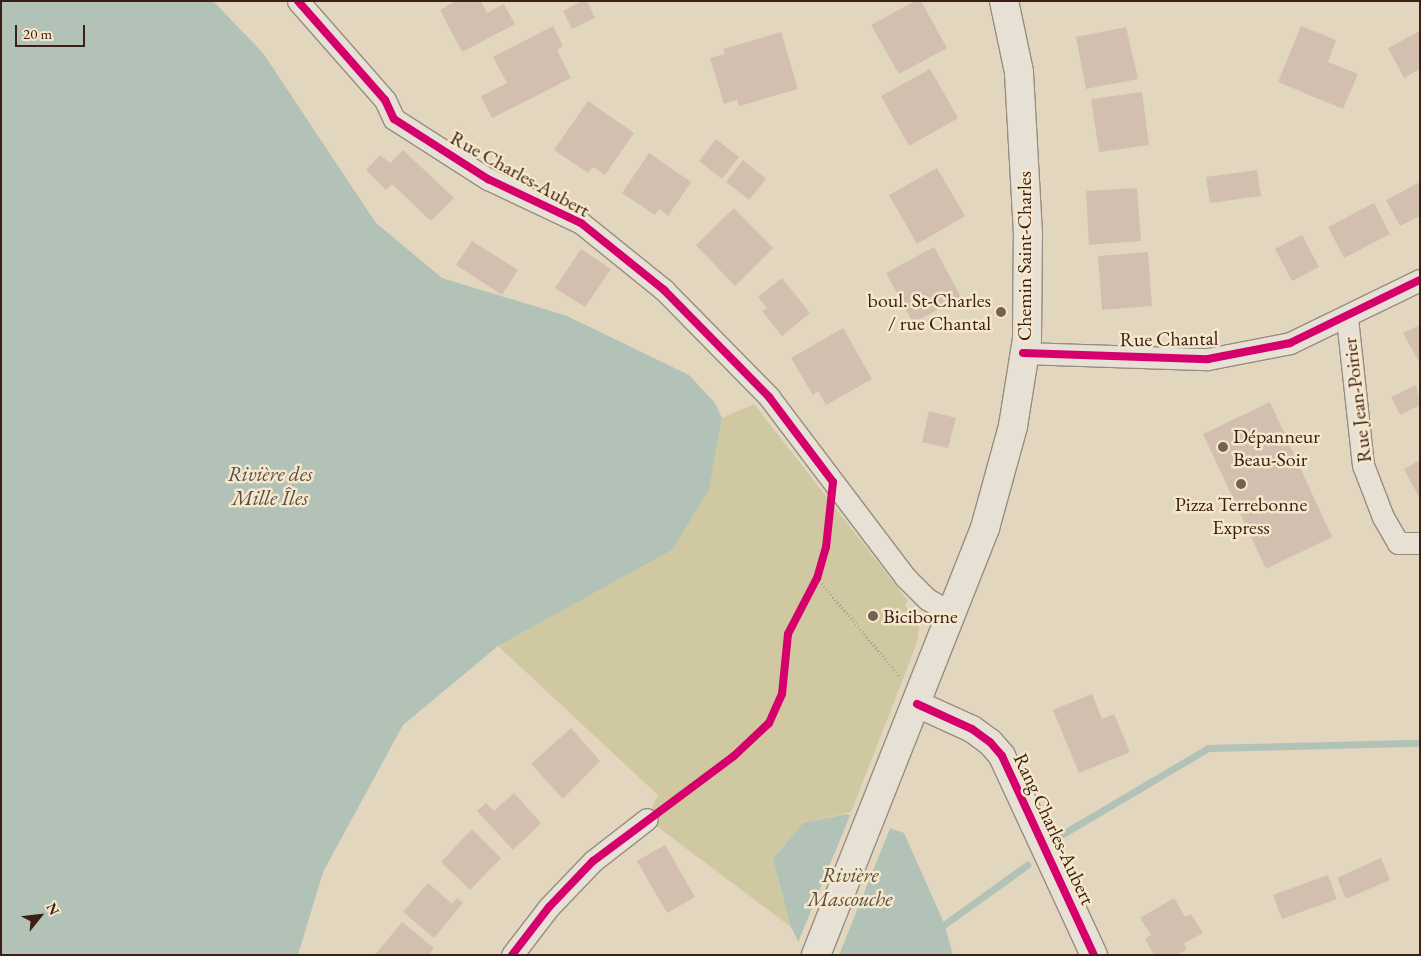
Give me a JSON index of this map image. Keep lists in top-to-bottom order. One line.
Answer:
{"streets":{"main road":["Chemin Saint-Charles"],"street":["Rue Charles-Aubert","Rue Chantal","Rue Jean-Poirier","Rang Charles-Aubert"]},"crossings":[["Rue Charles-Aubert","Chemin Saint-Charles"],["Chemin Saint-Charles","Rue Chantal"],["Chemin Saint-Charles","Rang Charles-Aubert"],["Rue Chantal","Rue Jean-Poirier"]],"water":["Rivière des Mille Îles","Rivière Mascouche"],"places":["boul. St-Charles / rue Chantal","Dépanneur Beau-Soir","Pizza Terrebonne Express","Biciborne"],"scale_bar":"20 m","north":"top right"}
